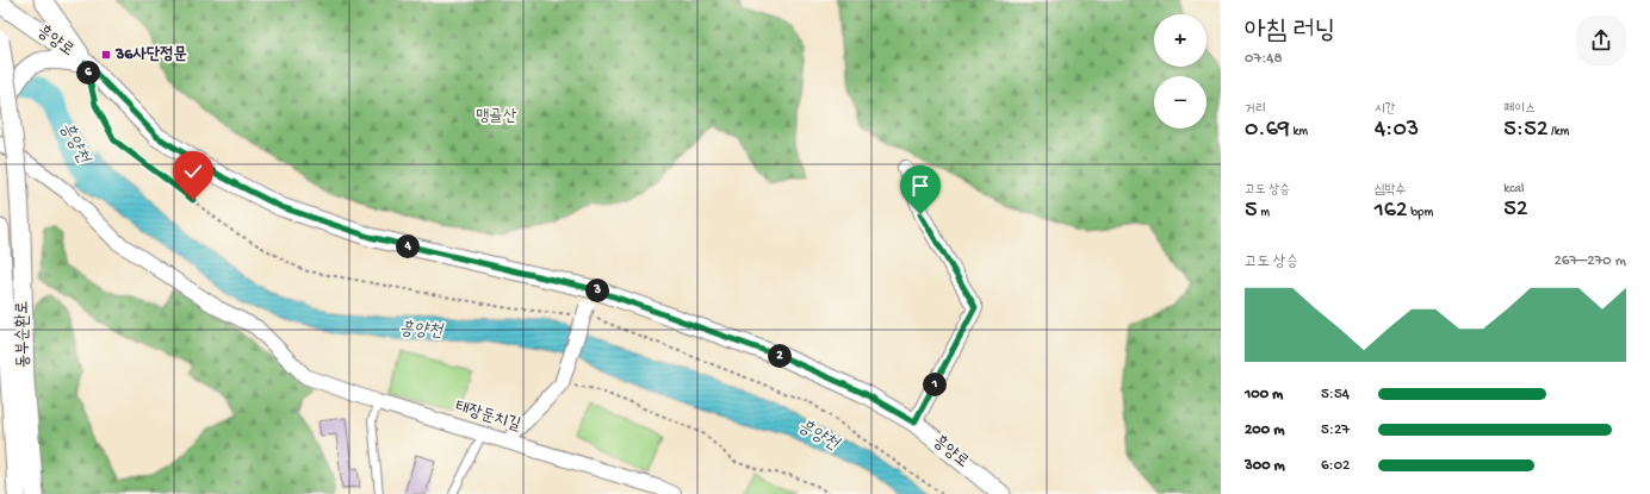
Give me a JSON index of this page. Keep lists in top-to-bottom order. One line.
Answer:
{"streets":{"street":["흥양로","동부순환로","태장둔치길"]},"water":["흥양천"],"parks":["맹골산"],"places":{"transit":["36사단정문"]},"page":{"heading":["아침 러닝","07:48"],"map_buttons":["+","−"],"pins":["6","4","3","2","1"],"stats":[["거리","0.69 km"],["시간","4:03"],["페이스","5:52 /km"],["고도 상승","5 m"],["심박수","162 bpm"],["kcal","52"]],"chart":["고도 상승","267–270 m"],"list":[{"name":"100 m","note":"5:54"},{"name":"200 m","note":"5:27"},{"name":"300 m","note":"6:02"}]}}
